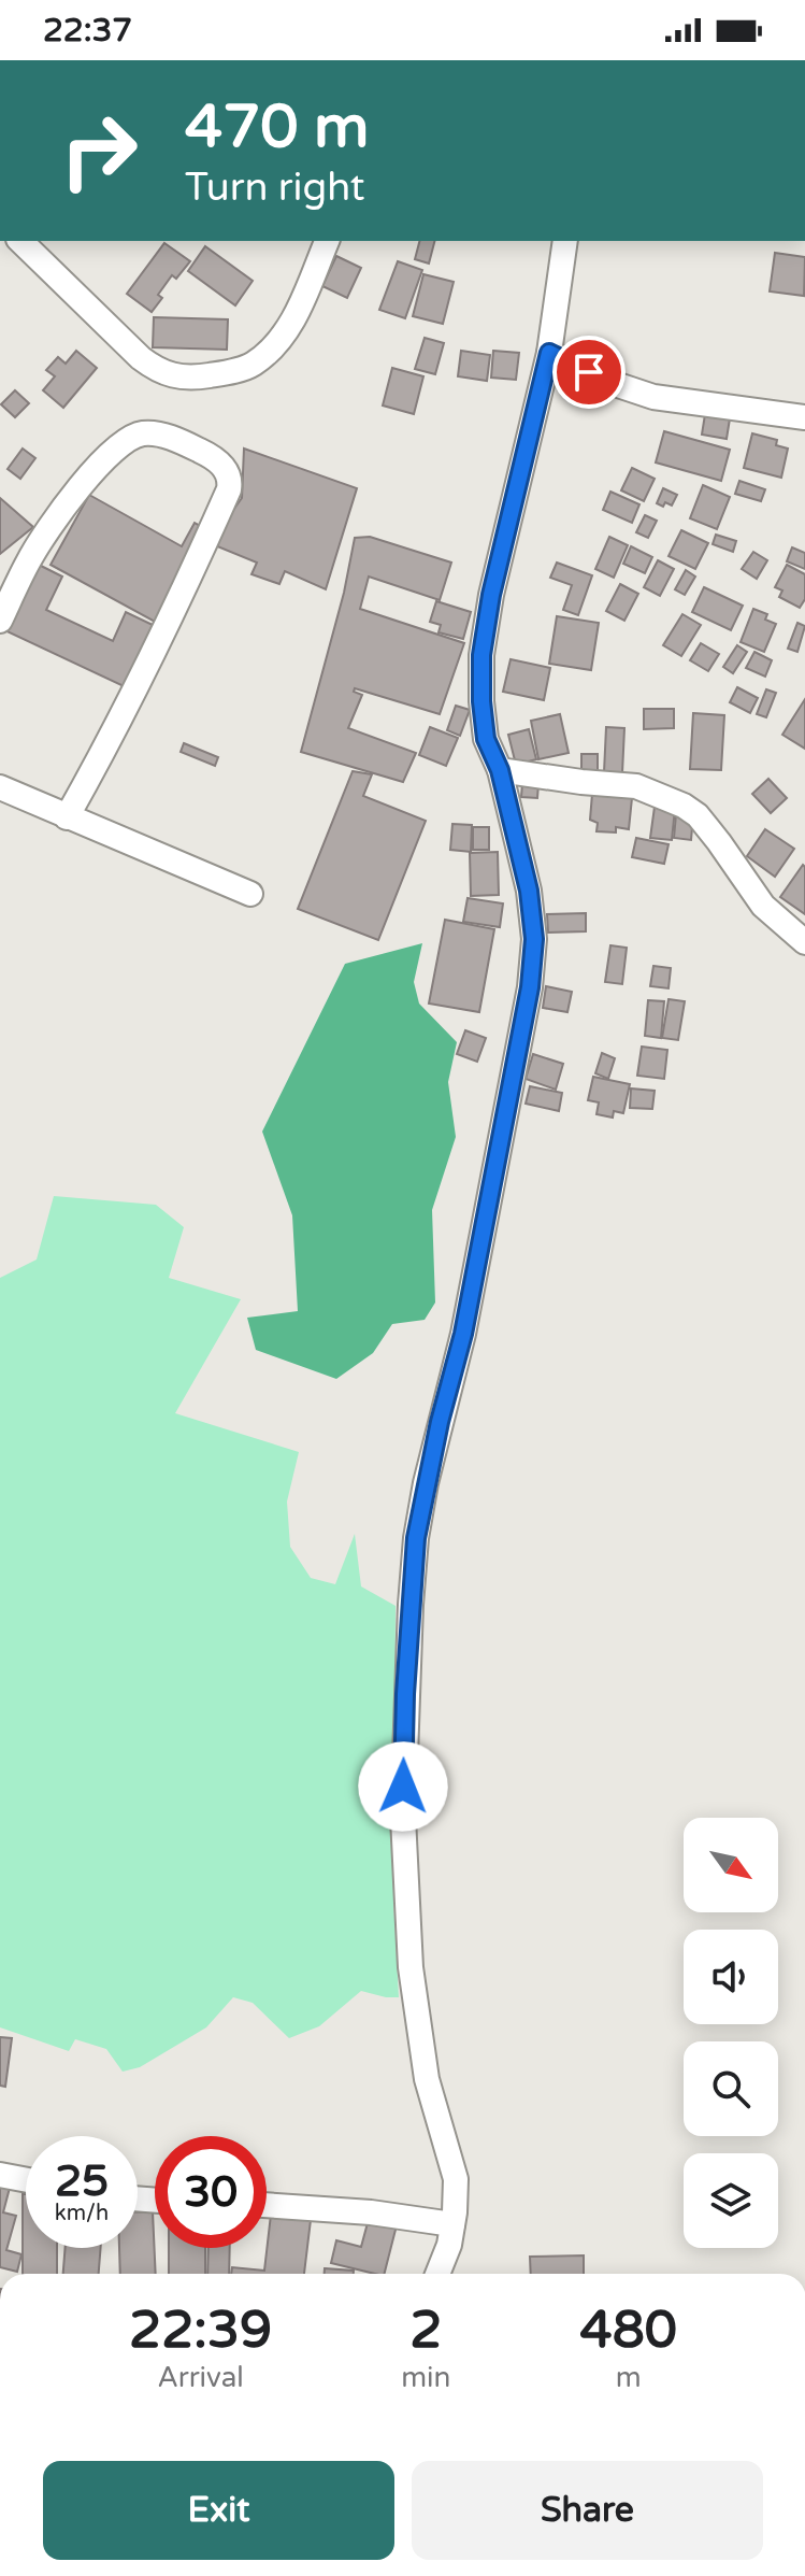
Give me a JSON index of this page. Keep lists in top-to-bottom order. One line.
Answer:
{"north":"bottom right","page":{"status":"22:37","turn":["470 m","Turn right"],"speed":"25 km/h","limit":"30","eta":["22:39","Arrival","2","min","480","m"],"buttons":["Exit","Share"]}}
